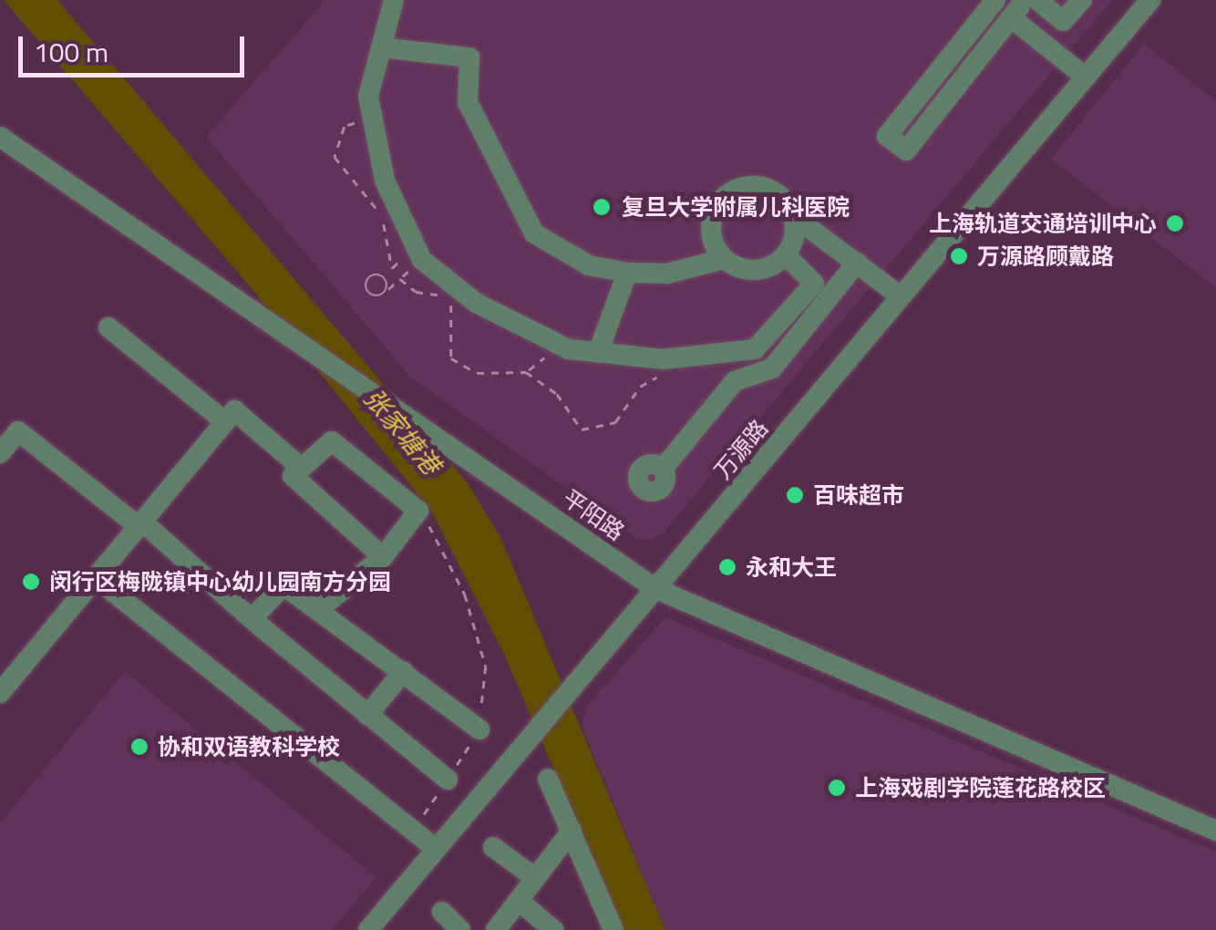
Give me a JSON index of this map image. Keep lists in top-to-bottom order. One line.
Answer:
{"streets":{"street":["万源路","平阳路"]},"crossings":[["万源路","平阳路"]],"water":["张家塘港"],"places":["复旦大学附属儿科医院","上海轨道交通培训中心","万源路顾戴路","百味超市","永和大王","闵行区梅陇镇中心幼儿园南方分园","协和双语教科学校","上海戏剧学院莲花路校区"],"scale_bar":"100 m"}
